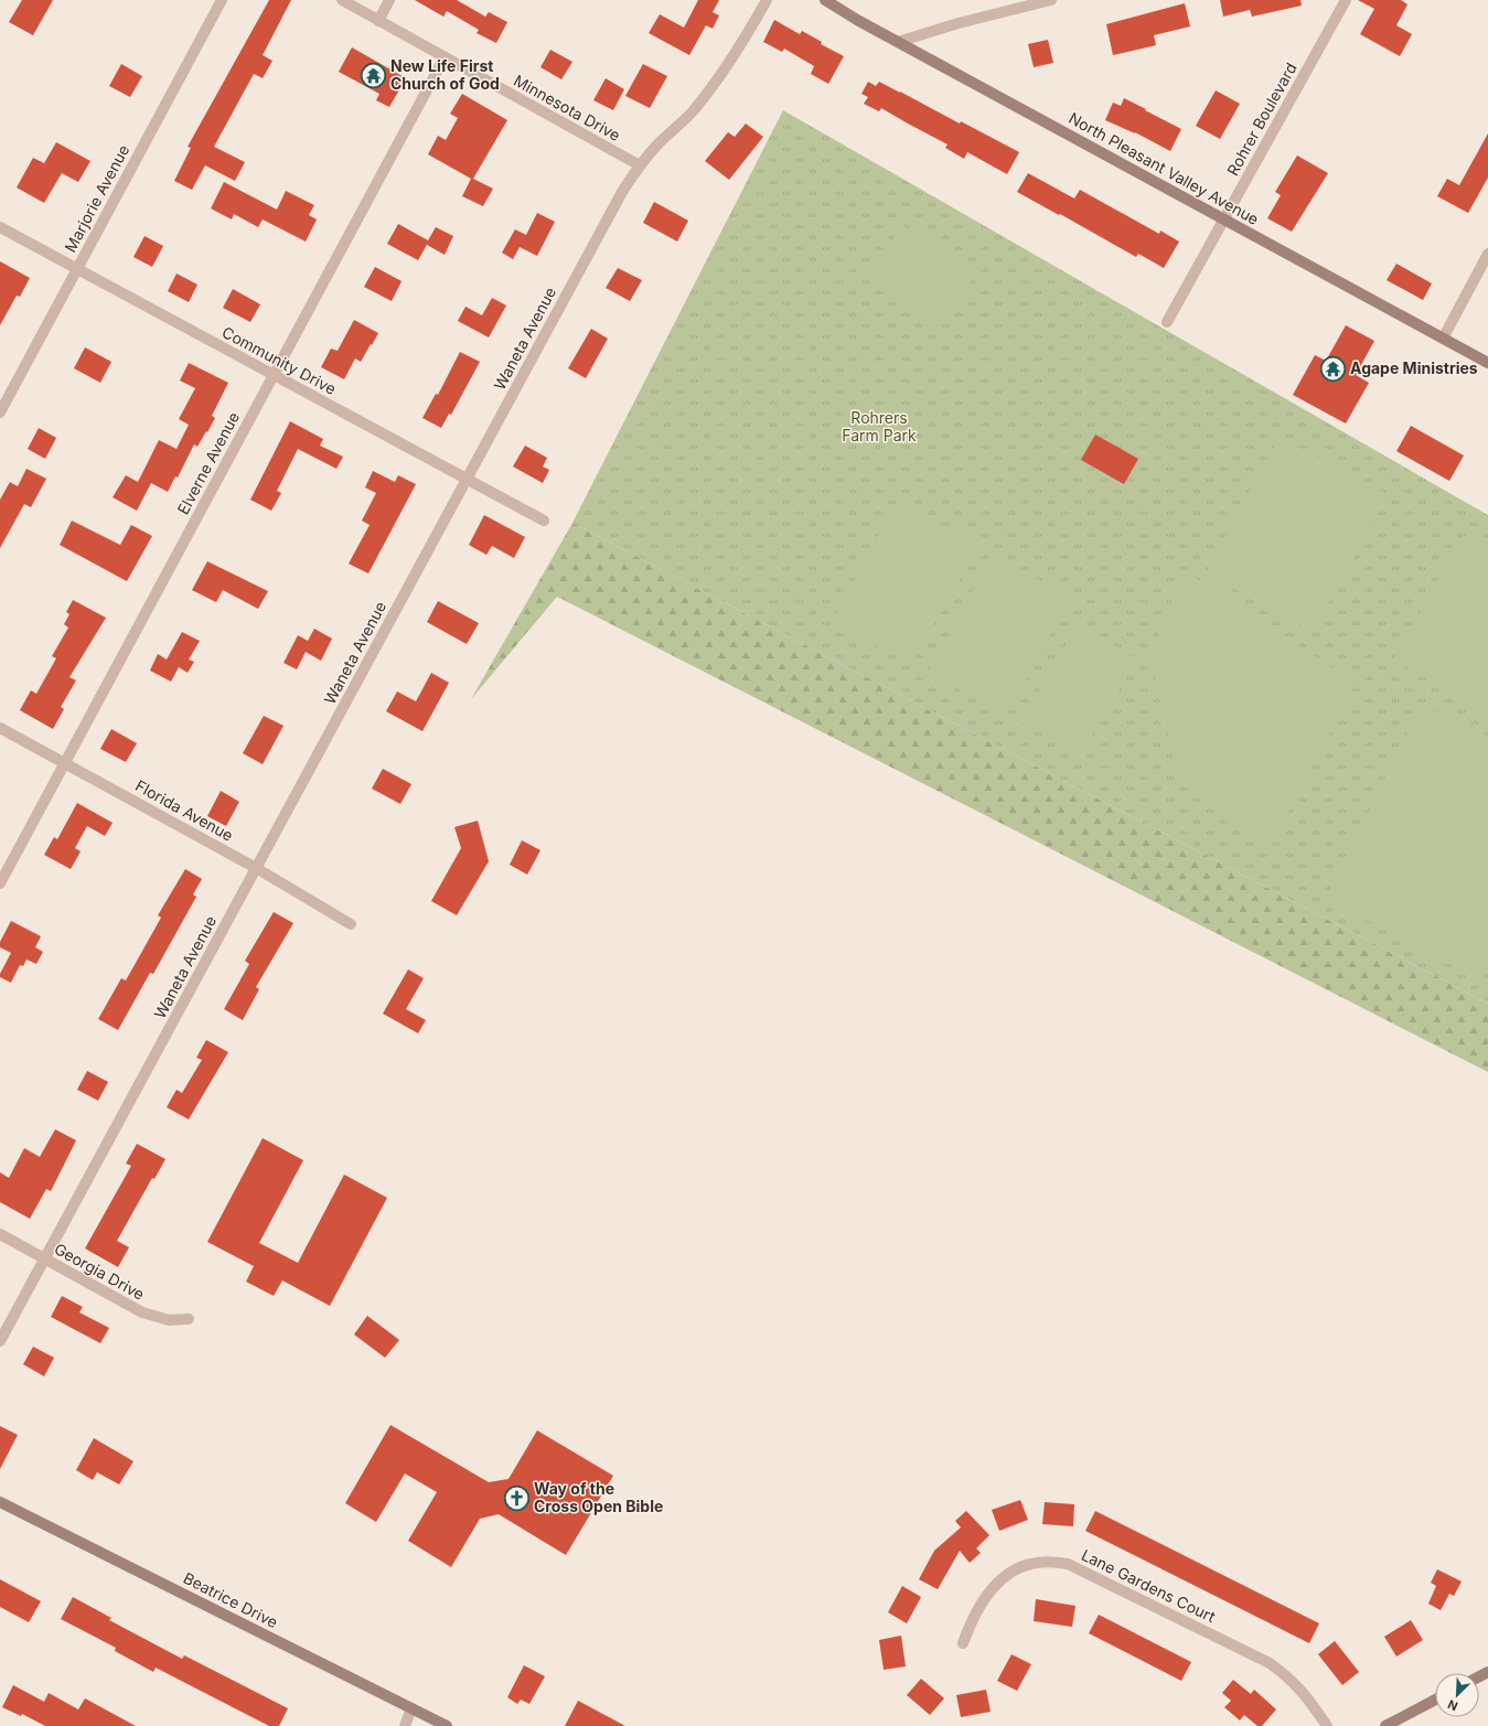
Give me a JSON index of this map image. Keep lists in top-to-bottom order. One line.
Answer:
{"streets":{"street":["Minnesota Drive","Rohrer Boulevard","North Pleasant Valley Avenue","Marjorie Avenue","Waneta Avenue","Community Drive","Elverne Avenue","Florida Avenue","Georgia Drive","Lane Gardens Court","Beatrice Drive"]},"crossings":[["Minnesota Drive","Waneta Avenue"],["Minnesota Drive","Elverne Avenue"],["Rohrer Boulevard","North Pleasant Valley Avenue"],["Marjorie Avenue","Community Drive"],["Waneta Avenue","Community Drive"],["Waneta Avenue","Florida Avenue"],["Waneta Avenue","Georgia Drive"],["Community Drive","Elverne Avenue"],["Elverne Avenue","Florida Avenue"]],"parks":["Rohrers Farm Park"],"places":{"temple":["New Life First Church of God","Agape Ministries"],"church":["Way of the Cross Open Bible"]},"north":"bottom left"}
